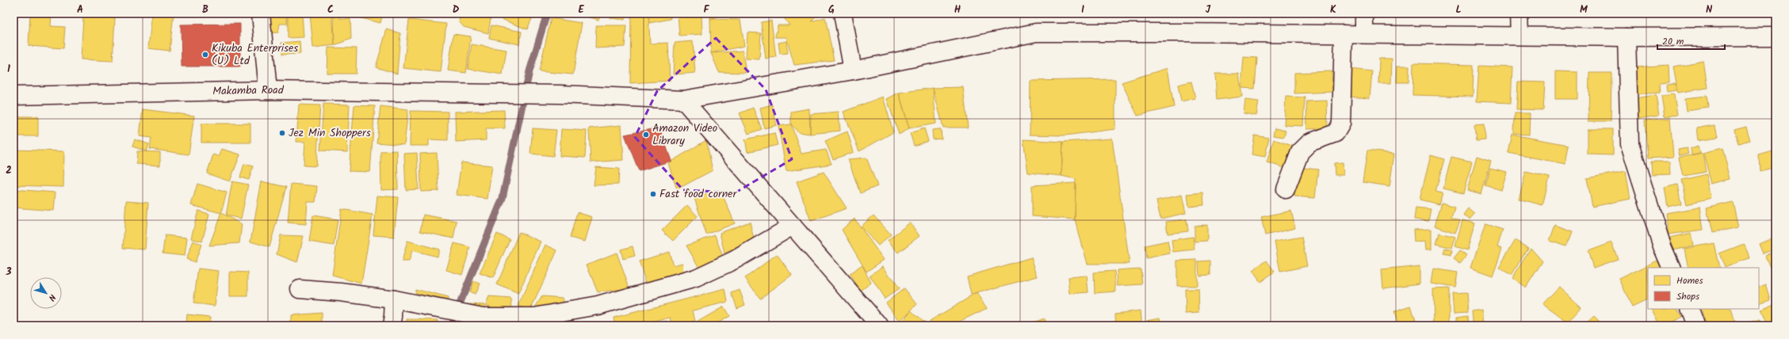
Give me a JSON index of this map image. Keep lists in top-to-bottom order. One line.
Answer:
{"streets":{"street":["Makamba Road"]},"places":["Kikuba Enterprises (U) Ltd","Jez Min Shoppers","Amazon Video Library","Fast food corner"],"legend":["Homes","Shops"],"scale_bar":"20 m","north":"bottom right","grid":{"columns":["A","B","C","D","E","F","G","H","I","J","K","L","M","N"],"rows":["1","2","3"]}}
